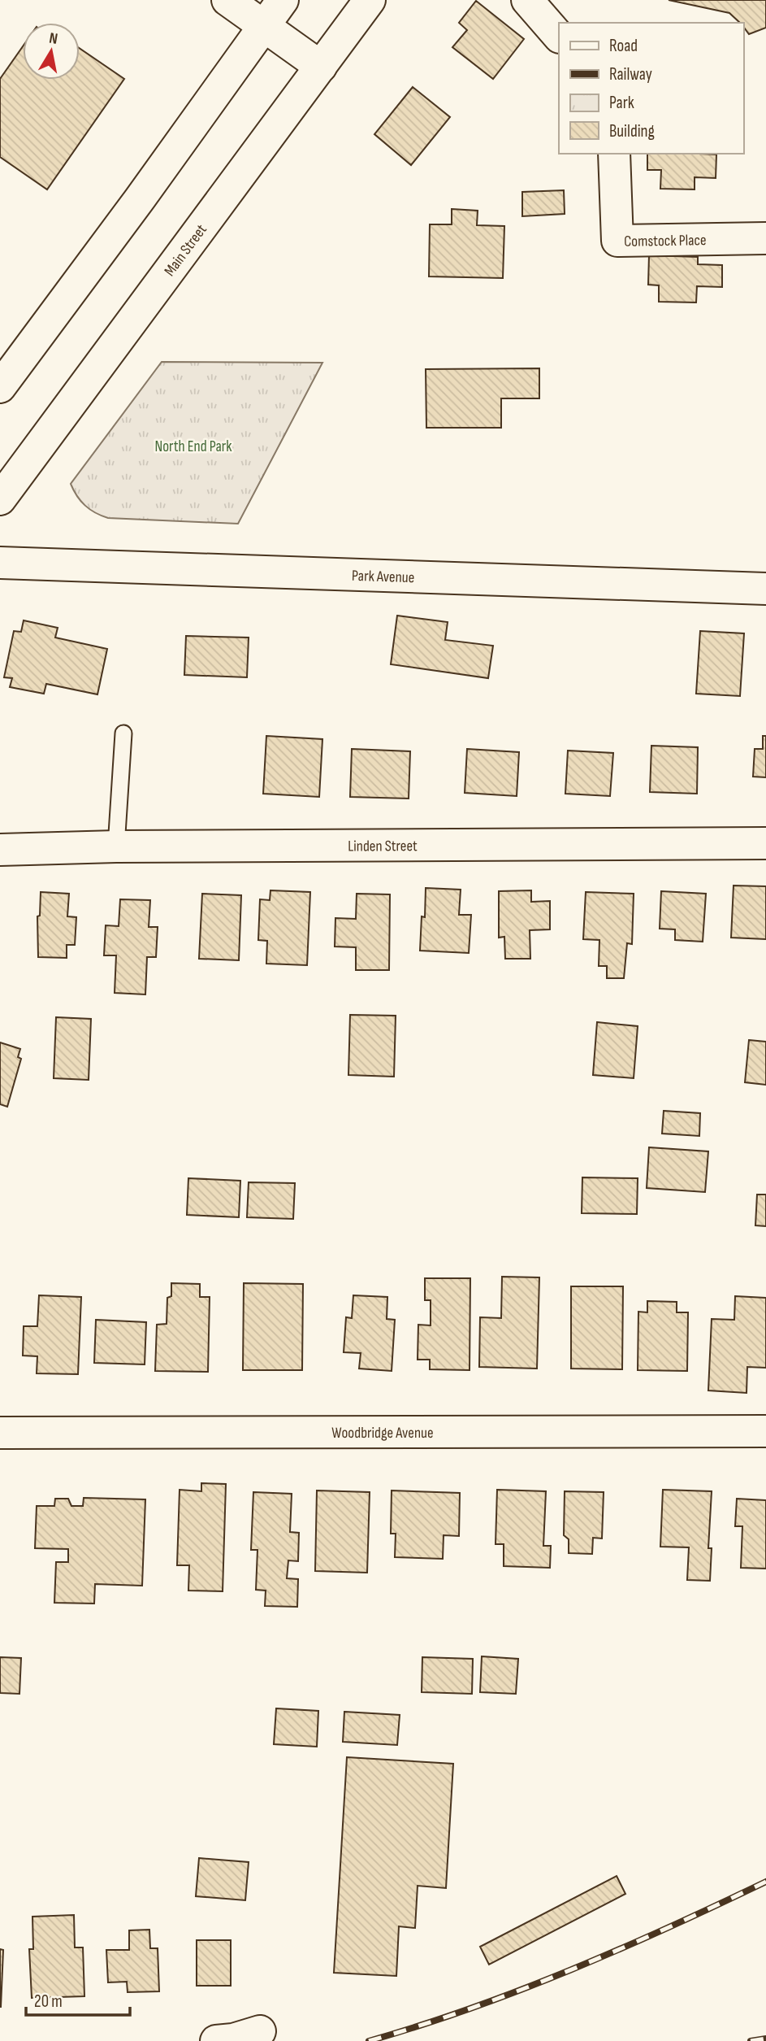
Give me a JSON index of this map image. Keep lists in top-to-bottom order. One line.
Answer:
{"streets":{"main road":["Comstock Place","Main Street","Park Avenue","Linden Street","Woodbridge Avenue"]},"parks":["North End Park"],"legend":["Road","Railway","Park","Building"],"scale_bar":"20 m","north":"top"}
